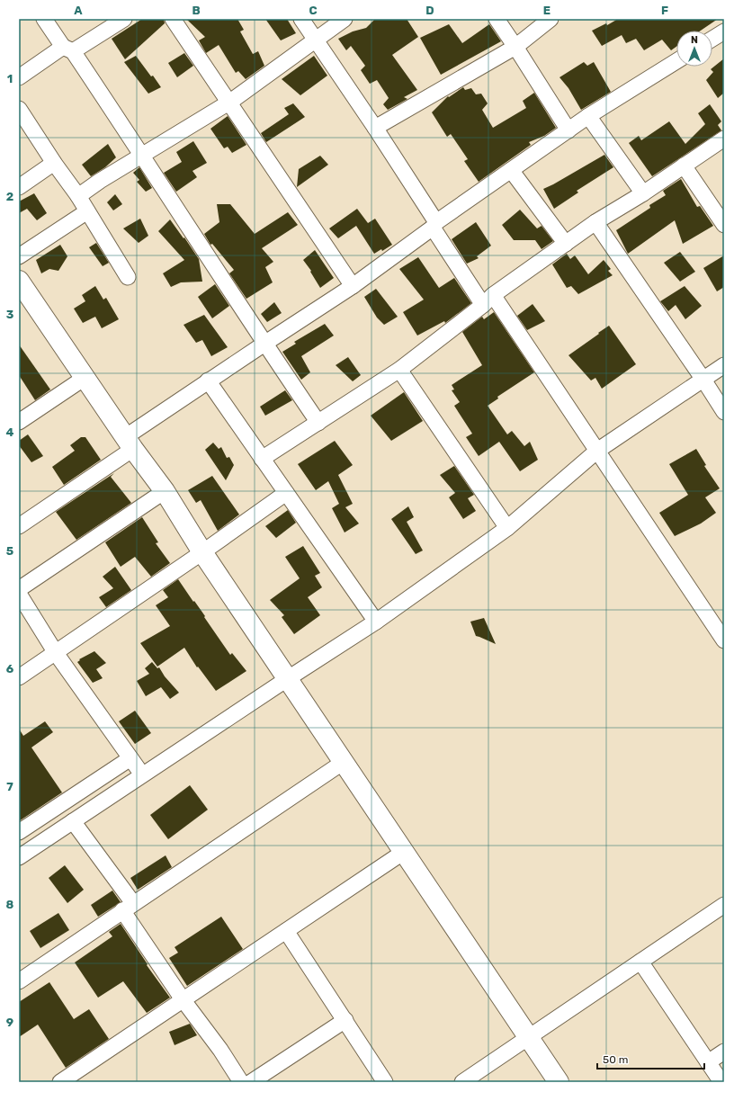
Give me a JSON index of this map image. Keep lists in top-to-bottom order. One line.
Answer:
{"scale_bar":"50 m","north":"top","grid":{"columns":["A","B","C","D","E","F"],"rows":["1","2","3","4","5","6","7","8","9"]}}
